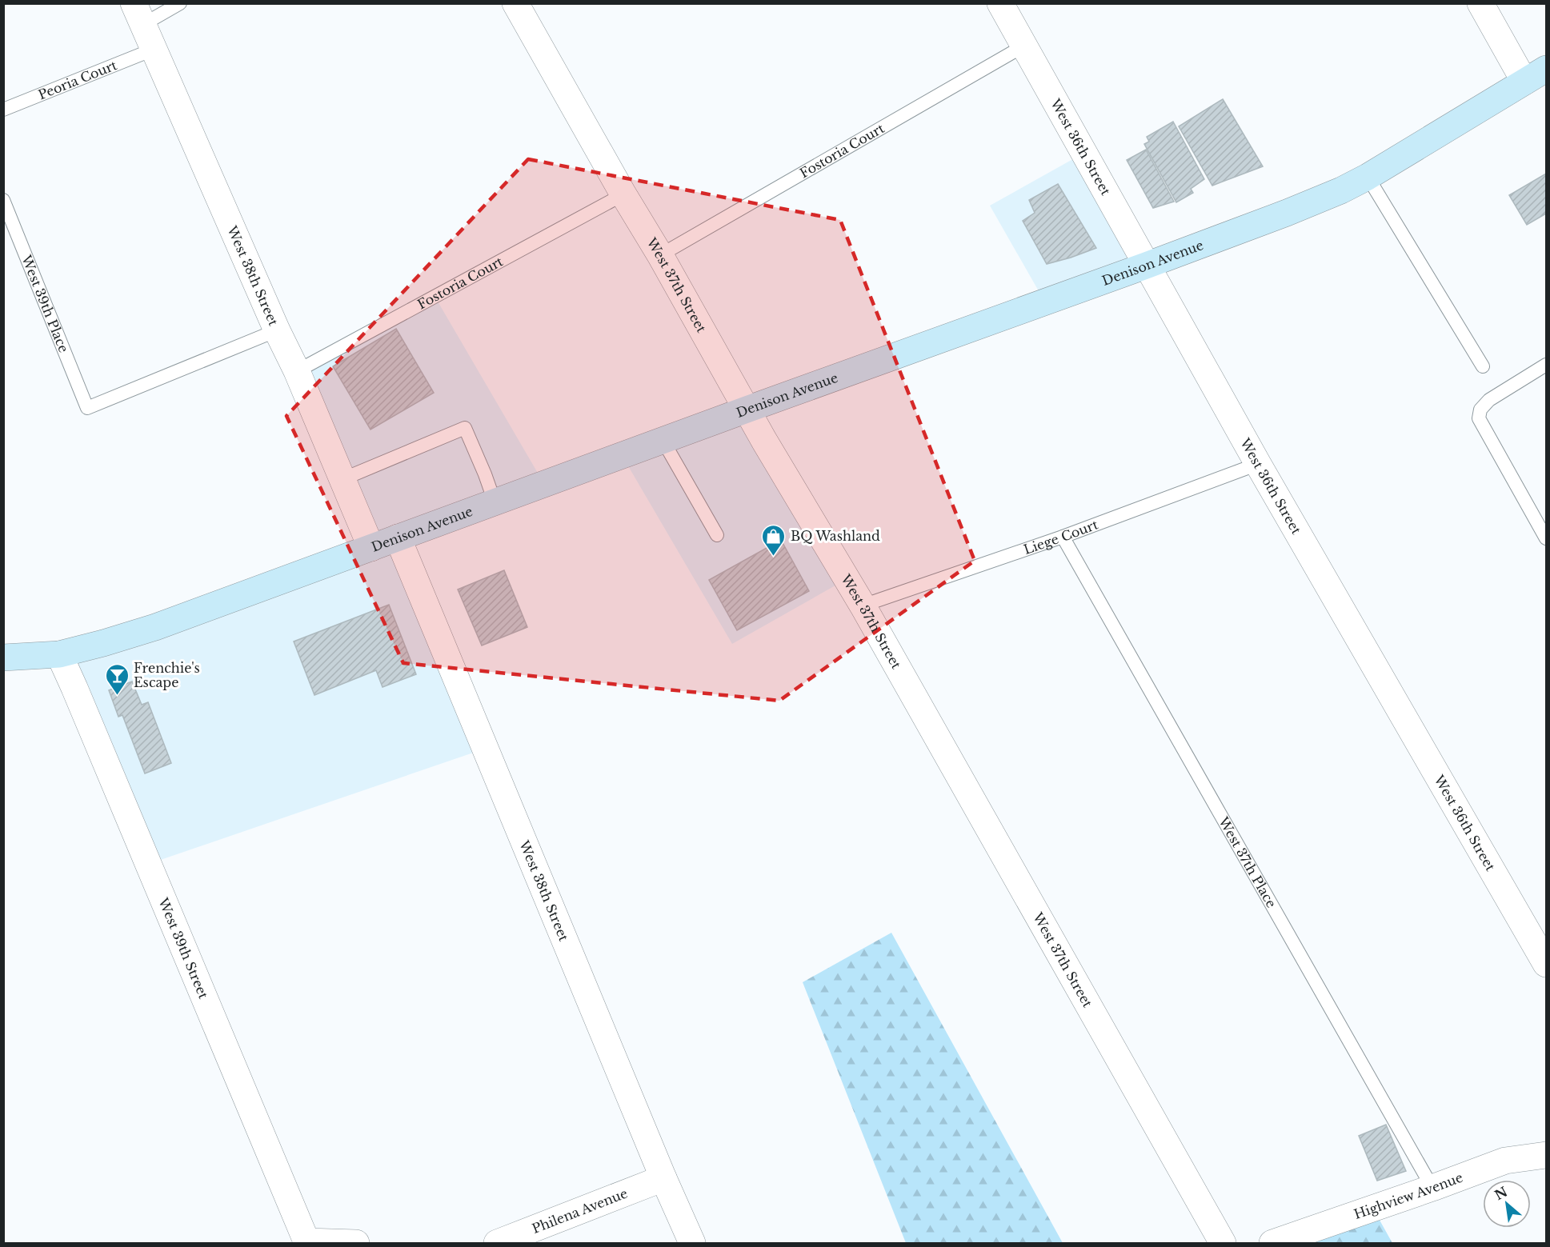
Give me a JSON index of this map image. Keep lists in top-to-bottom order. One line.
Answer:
{"streets":{"main road":["Denison Avenue"],"street":["West 36th Street","West 38th Street","West 37th Street","West 39th Street","Highview Avenue","Philena Avenue"],"lane":["Peoria Court","Fostoria Court","West 39th Place","Liege Court","West 37th Place"]},"crossings":[["Peoria Court","West 38th Street"],["West 36th Street","Fostoria Court"],["West 36th Street","Denison Avenue"],["West 36th Street","Liege Court"],["Fostoria Court","West 38th Street"],["Fostoria Court","West 37th Street"],["Denison Avenue","West 38th Street"],["Denison Avenue","West 37th Street"],["Denison Avenue","West 39th Street"],["West 38th Street","West 39th Place"],["West 38th Street","Philena Avenue"],["West 37th Street","Liege Court"],["Liege Court","West 37th Place"],["West 37th Place","Highview Avenue"]],"places":{"shop":["BQ Washland"],"bar":["Frenchie's Escape"]},"north":"top left"}
